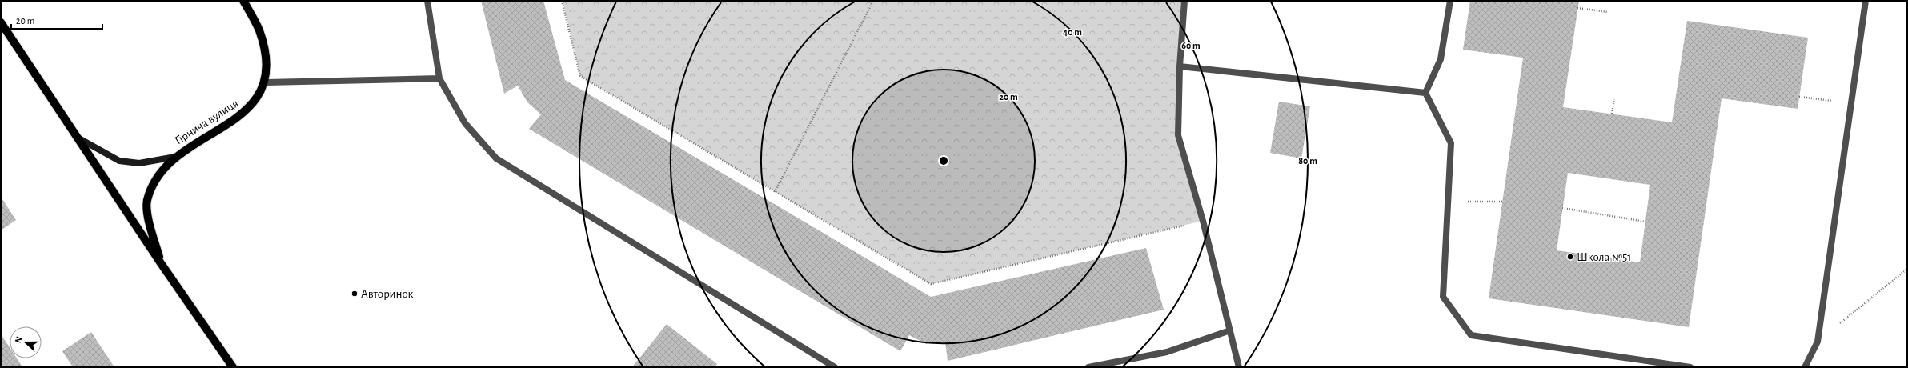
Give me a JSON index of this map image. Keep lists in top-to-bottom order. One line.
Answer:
{"streets":{"main road":["Гірнича вулиця"]},"places":["Школа №51","Авторинок"],"scale_bar":"20 m","north":"left","rings":["40 m","60 m","20 m","80 m"]}
